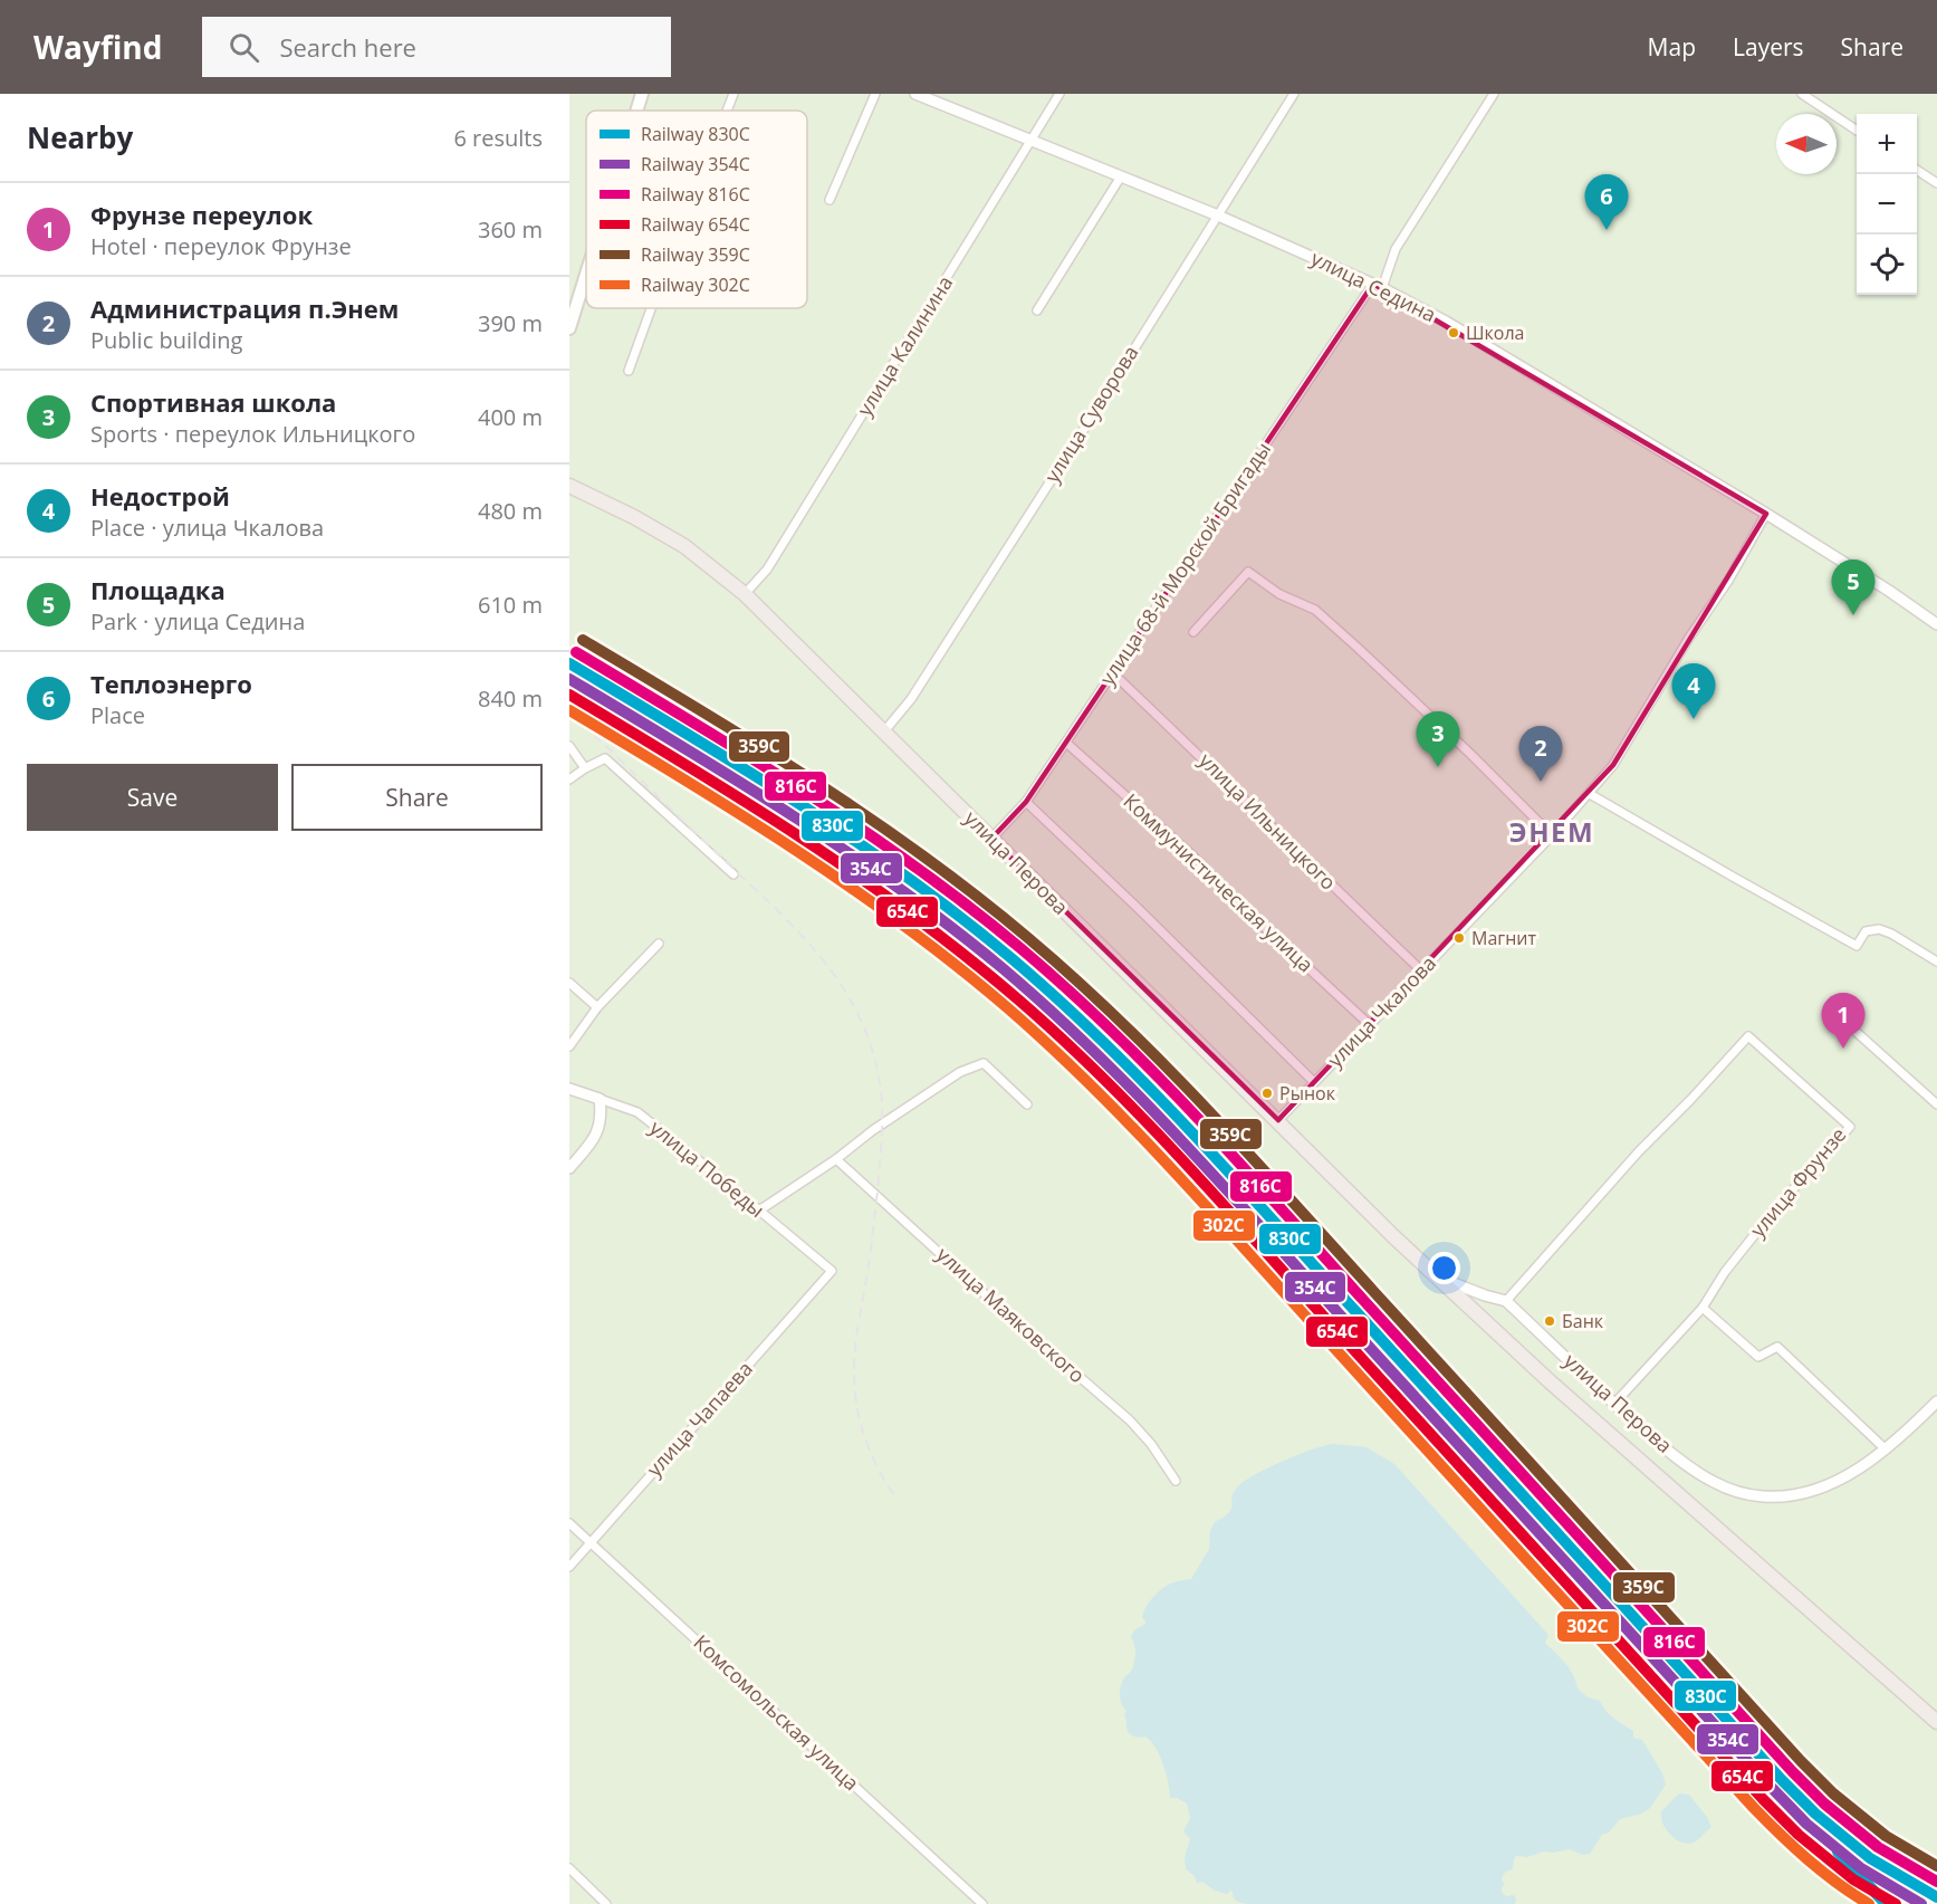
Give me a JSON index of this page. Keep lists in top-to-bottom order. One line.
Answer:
{"streets":{"highway":["улица Перова"],"street":["улица Седина","улица Калинина","улица Суворова","улица 68-й Морской Бригады","улица Ильницкого","Коммунистическая улица","улица Чкалова","улица Победы","улица Фрунзе","улица Маяковского","улица Чапаева","Комсомольская улица"]},"crossings":[["улица Седина","улица Калинина"],["улица Седина","улица Суворова"],["улица Седина","улица 68-й Морской Бригады"],["улица Седина","улица Чкалова"],["улица Калинина","улица Перова"],["улица Суворова","улица Перова"],["улица 68-й Морской Бригады","улица Ильницкого"],["улица 68-й Морской Бригады","улица Перова"],["улица 68-й Морской Бригады","Коммунистическая улица"],["улица Ильницкого","улица Чкалова"],["улица Перова","улица Чкалова"],["улица Перова","улица Фрунзе"],["Коммунистическая улица","улица Чкалова"],["улица Победы","улица Чапаева"],["улица Чапаева","Комсомольская улица"]],"districts":["ЭНЕМ"],"places":["Школа","Магнит","Рынок","Банк"],"lines":["rail line 359С","rail line 816С","rail line 830С","rail line 354С","rail line 654С","rail line 302С"],"legend":["Railway 830С","Railway 354С","Railway 816С","Railway 654С","Railway 359С","Railway 302С"],"north":"left","page":{"header":"Wayfind","search":"Search here","nav":["Map","Layers","Share"],"heading":["Nearby","6 results"],"map_buttons":["+","−"],"pins":["6","5","4","3","2","1"],"list":[{"mark":"1","name":"Фрунзе переулок","note":"Hotel · переулок Фрунзе","value":"360 m"},{"mark":"2","name":"Администрация п.Энем","note":"Public building","value":"390 m"},{"mark":"3","name":"Спортивная школа","note":"Sports · переулок Ильницкого","value":"400 m"},{"mark":"4","name":"Недострой","note":"Place · улица Чкалова","value":"480 m"},{"mark":"5","name":"Площадка","note":"Park · улица Седина","value":"610 m"},{"mark":"6","name":"Теплоэнерго","note":"Place","value":"840 m"}],"buttons":["Save","Share"]}}
